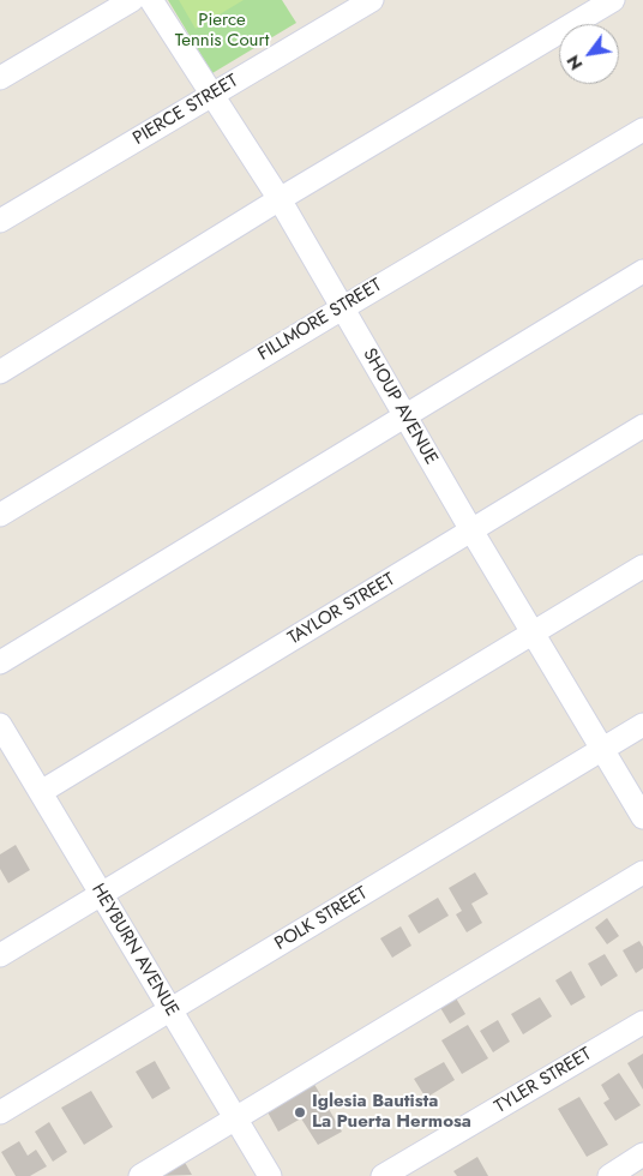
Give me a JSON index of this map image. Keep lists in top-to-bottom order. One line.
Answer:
{"streets":{"street":["PIERCE STREET","FILLMORE STREET","SHOUP AVENUE","TAYLOR STREET","POLK STREET","HEYBURN AVENUE","TYLER STREET"]},"crossings":[["PIERCE STREET","SHOUP AVENUE"],["FILLMORE STREET","SHOUP AVENUE"],["SHOUP AVENUE","TAYLOR STREET"],["SHOUP AVENUE","POLK STREET"],["TAYLOR STREET","HEYBURN AVENUE"],["POLK STREET","HEYBURN AVENUE"]],"parks":["Pierce Tennis Court"],"places":["Iglesia Bautista La Puerta Hermosa"],"north":"bottom left"}
